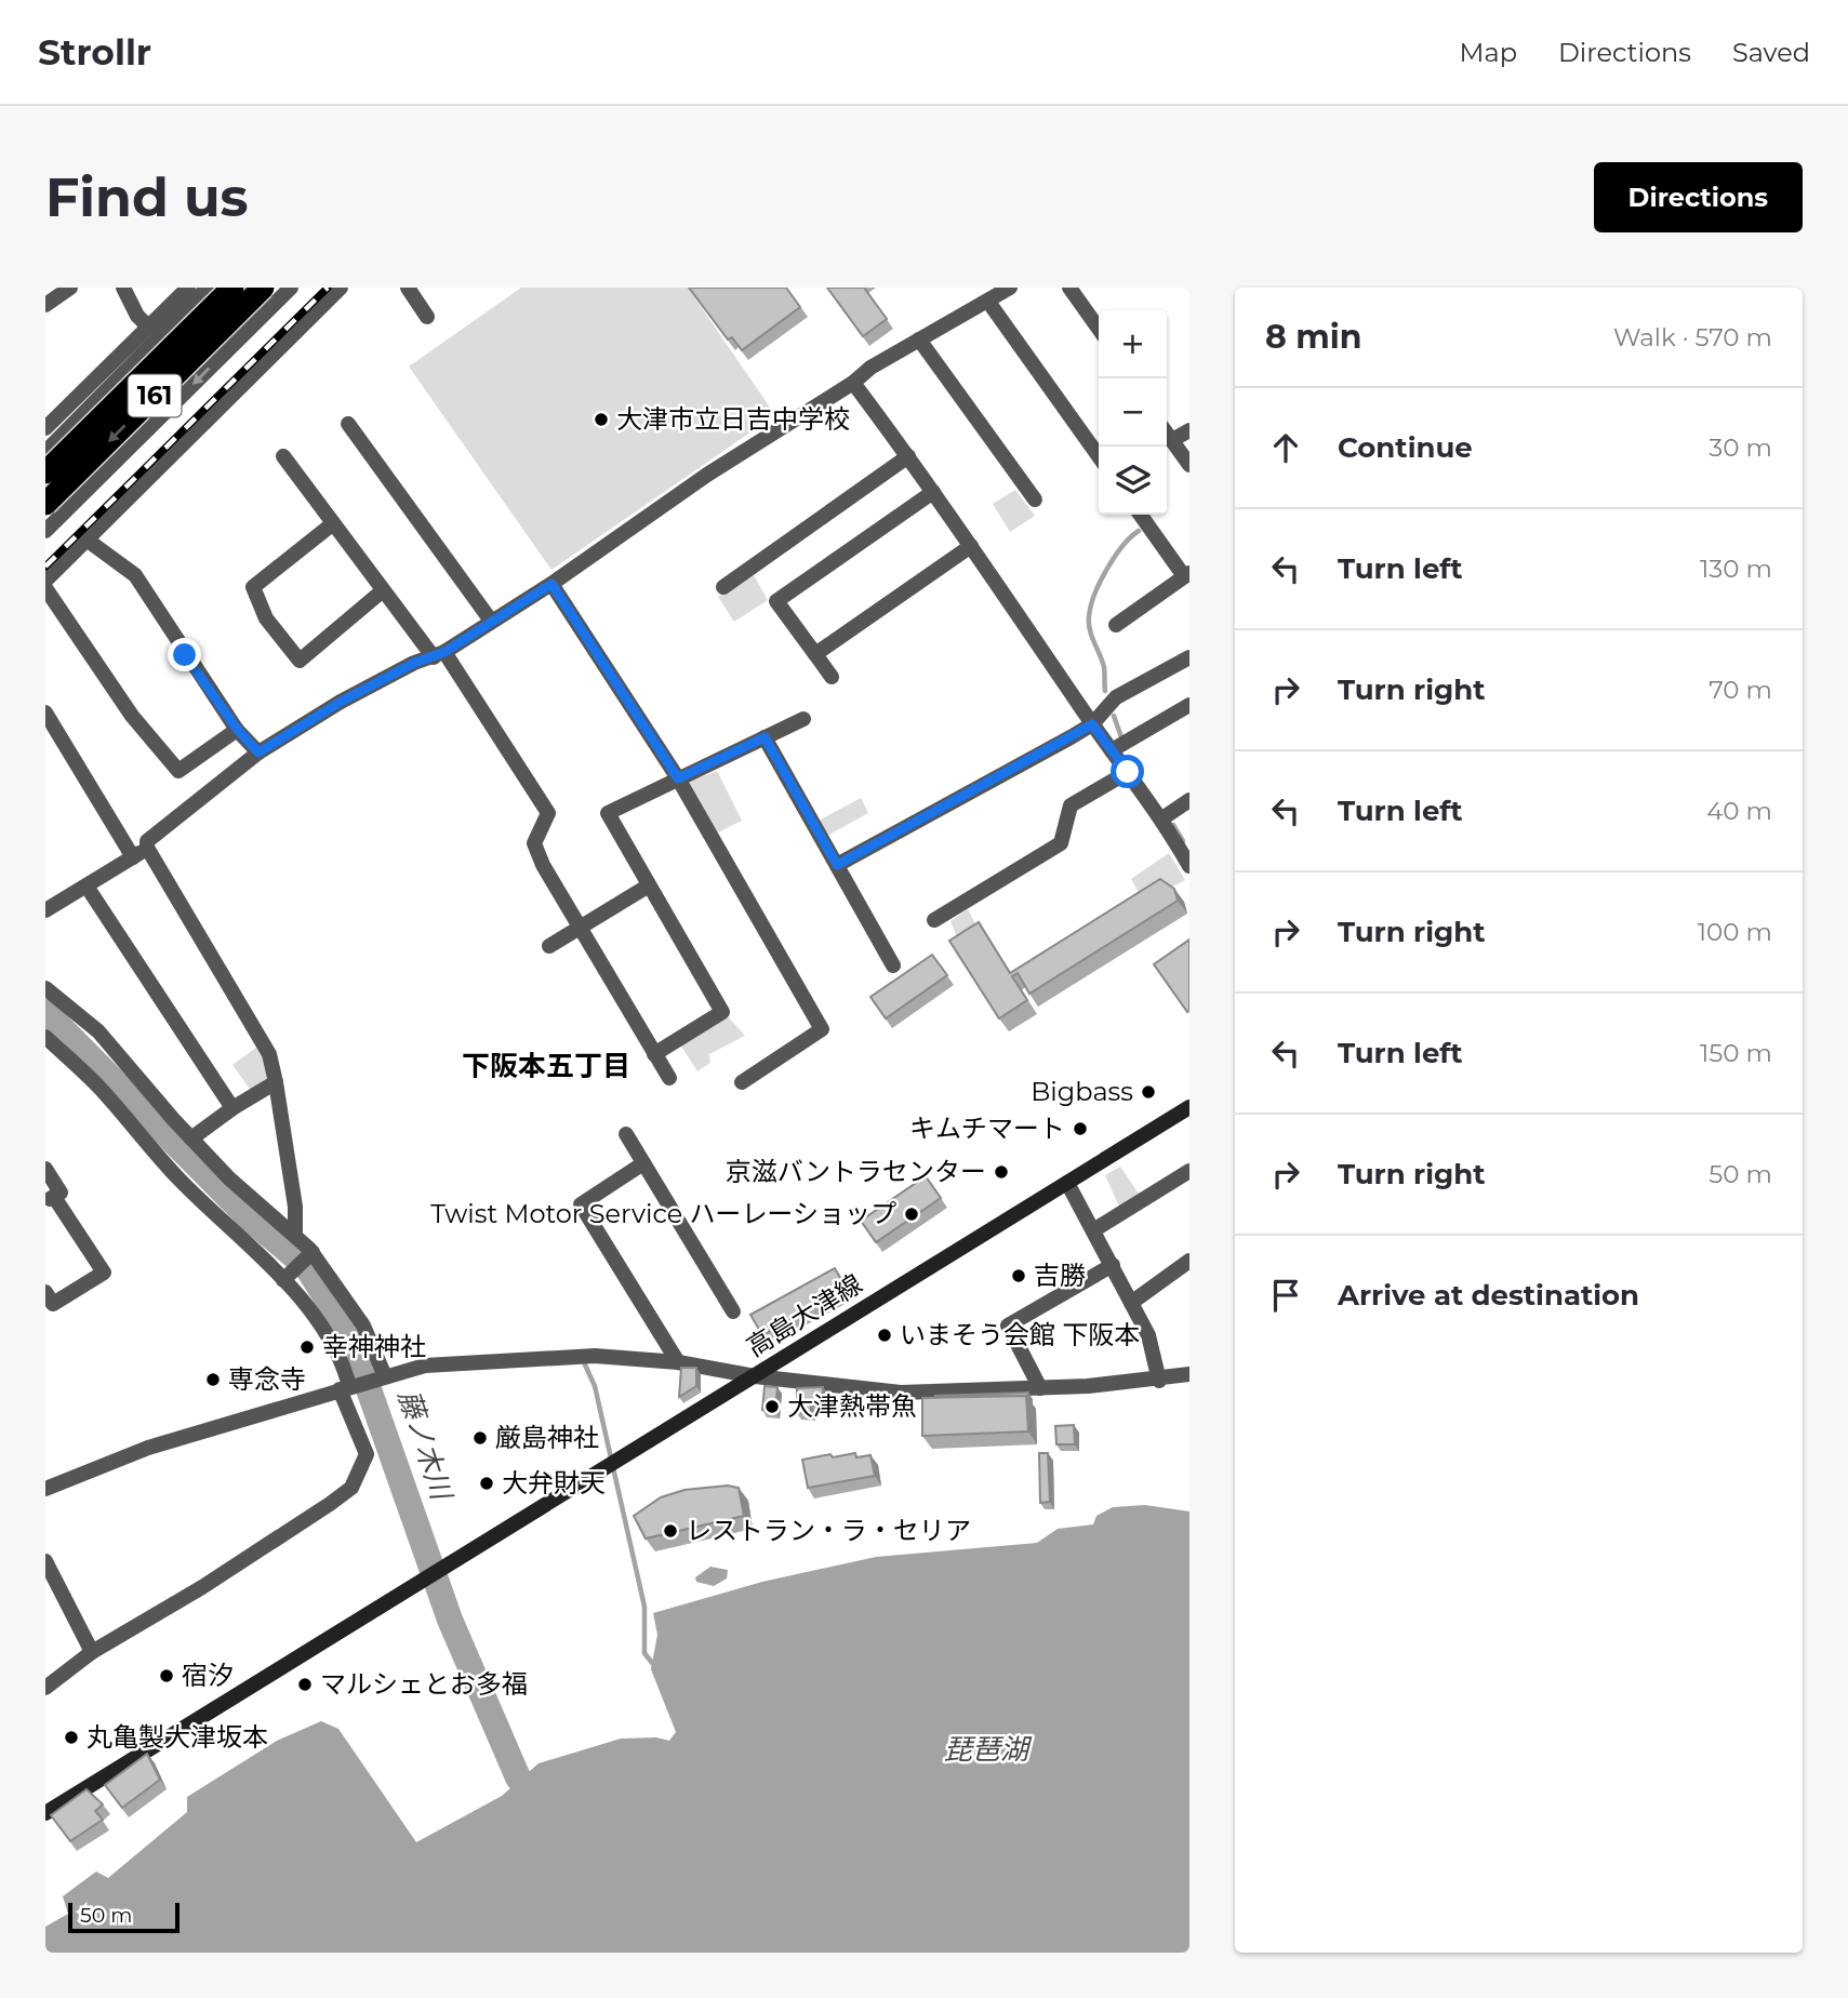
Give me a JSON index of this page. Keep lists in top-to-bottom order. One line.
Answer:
{"streets":{"highway":["161"],"main road":["高島大津線"]},"districts":["下阪本五丁目"],"water":["藤ノ木川","琵琶湖"],"places":["大津市立日吉中学校","Bigbass","キムチマート","京滋バントラセンター","Twist Motor Service ハーレーショップ","吉勝","いまそう会館 下阪本","幸神神社","専念寺","大津熱帯魚","厳島神社","大弁財天","レストラン・ラ・セリア","宿汐","マルシェとお多福","丸亀製大津坂本"],"scale_bar":"50 m","page":{"header":"Strollr","nav":["Map","Directions","Saved"],"buttons":"Directions","title":"Find us","heading":["8 min","Walk · 570 m"],"map_buttons":["+","−"],"list":[["Continue","30 m"],["Turn left","130 m"],["Turn right","70 m"],["Turn left","40 m"],["Turn right","100 m"],["Turn left","150 m"],["Turn right","50 m"],"Arrive at destination"],"scale":"50 m"}}
